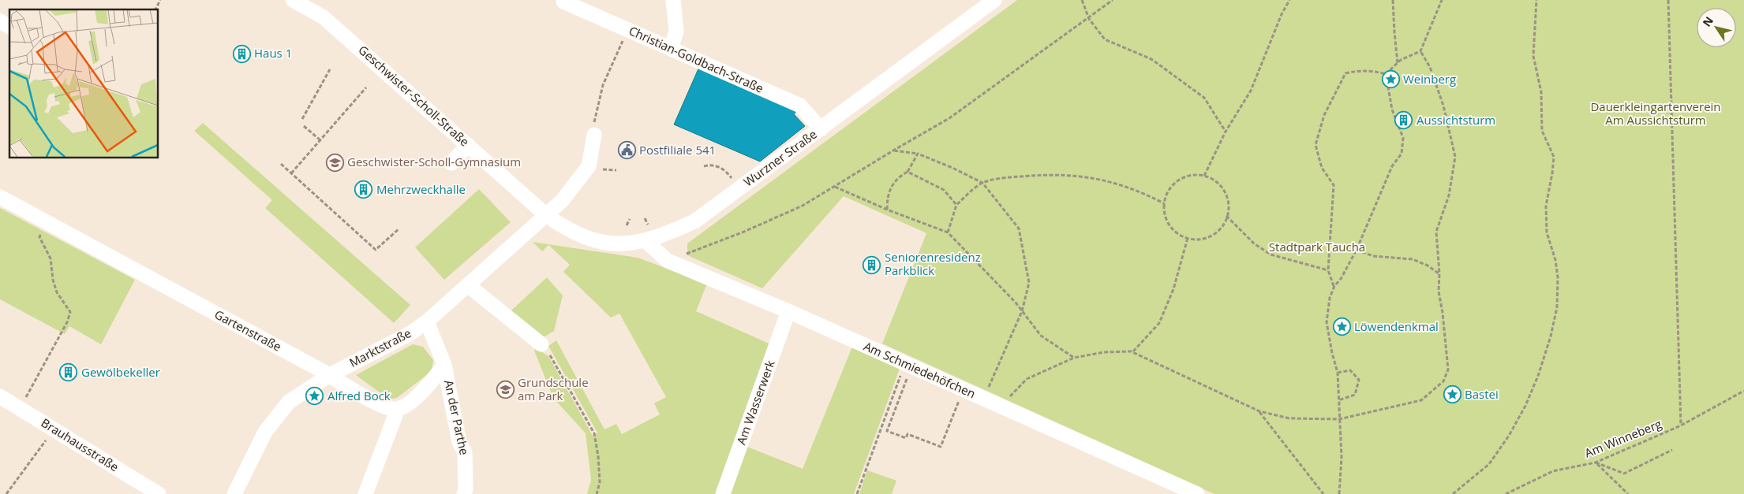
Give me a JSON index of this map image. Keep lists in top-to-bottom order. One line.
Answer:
{"streets":{"street":["Christian-Goldbach-Straße","Geschwister-Scholl-Straße","Wurzner Straße","Gartenstraße","Marktstraße","Am Schmiedehöfchen","Am Wasserwerk","An der Parthe","Brauhausstraße"],"path":["Am Winneberg"]},"crossings":[["Christian-Goldbach-Straße","Wurzner Straße"],["Geschwister-Scholl-Straße","Wurzner Straße"],["Geschwister-Scholl-Straße","Marktstraße"],["Wurzner Straße","Marktstraße"],["Wurzner Straße","Am Schmiedehöfchen"],["Gartenstraße","Marktstraße"],["Am Schmiedehöfchen","Am Wasserwerk"]],"parks":["Dauerkleingartenverein Am Aussichtsturm","Stadtpark Taucha"],"places":{"building":["Haus 1","Aussichtsturm","Mehrzweckhalle","Seniorenresidenz Parkblick","Gewölbekeller"],"place":["Weinberg","Löwendenkmal","Bastei","Alfred Bock"],"public building":["Postfiliale 541"],"school or university":["Geschwister-Scholl-Gymnasium","Grundschule am Park"]},"north":"top left"}
